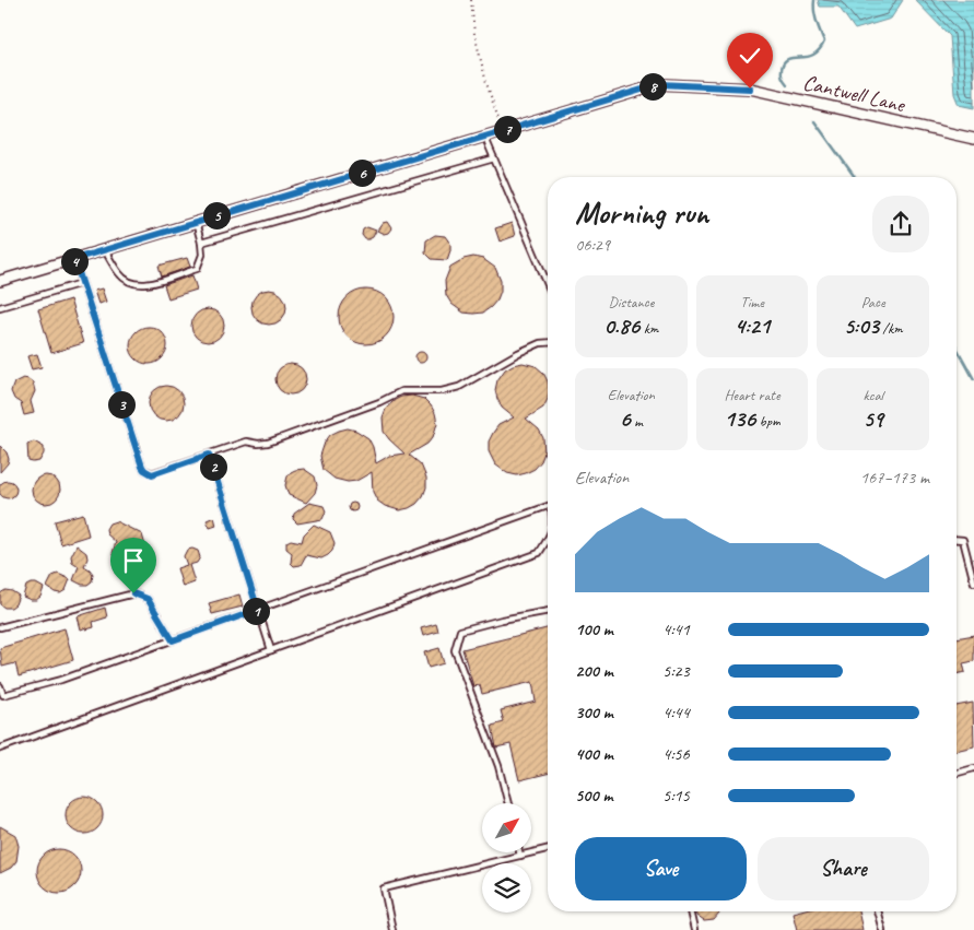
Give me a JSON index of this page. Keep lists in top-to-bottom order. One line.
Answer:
{"streets":{"street":["Cantwell Lane"]},"north":"top right","page":{"pins":["8","7","6","5","4","3","2","1"],"heading":["Morning run","06:29"],"stats":[["Distance","0.86 km"],["Time","4:21"],["Pace","5:03 /km"],["Elevation","6 m"],["Heart rate","136 bpm"],["kcal","59"]],"chart":["Elevation","167–173 m"],"list":[{"name":"100 m","note":"4:41"},{"name":"200 m","note":"5:23"},{"name":"300 m","note":"4:44"},{"name":"400 m","note":"4:56"},{"name":"500 m","note":"5:15"}],"buttons":["Save","Share"]}}
